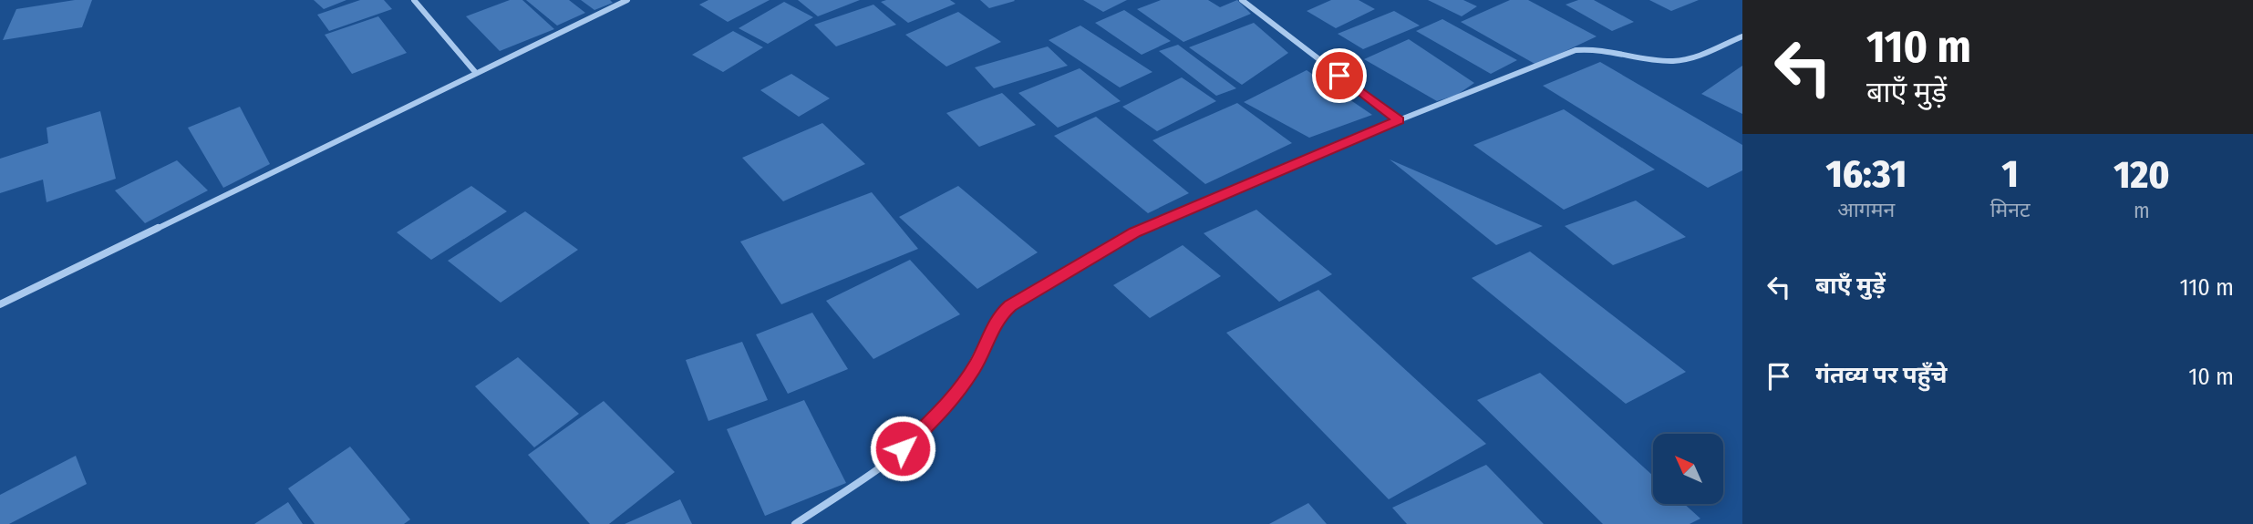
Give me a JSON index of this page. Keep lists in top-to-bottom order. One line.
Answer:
{"north":"top left","page":{"turn":["110 m","बाएँ मुड़ें"],"eta":["16:31","आगमन","1","मिनट","120","m"],"list":[{"name":"बाएँ मुड़ें","value":"110 m"},{"name":"गंतव्य पर पहुँचे","value":"10 m"}]}}
